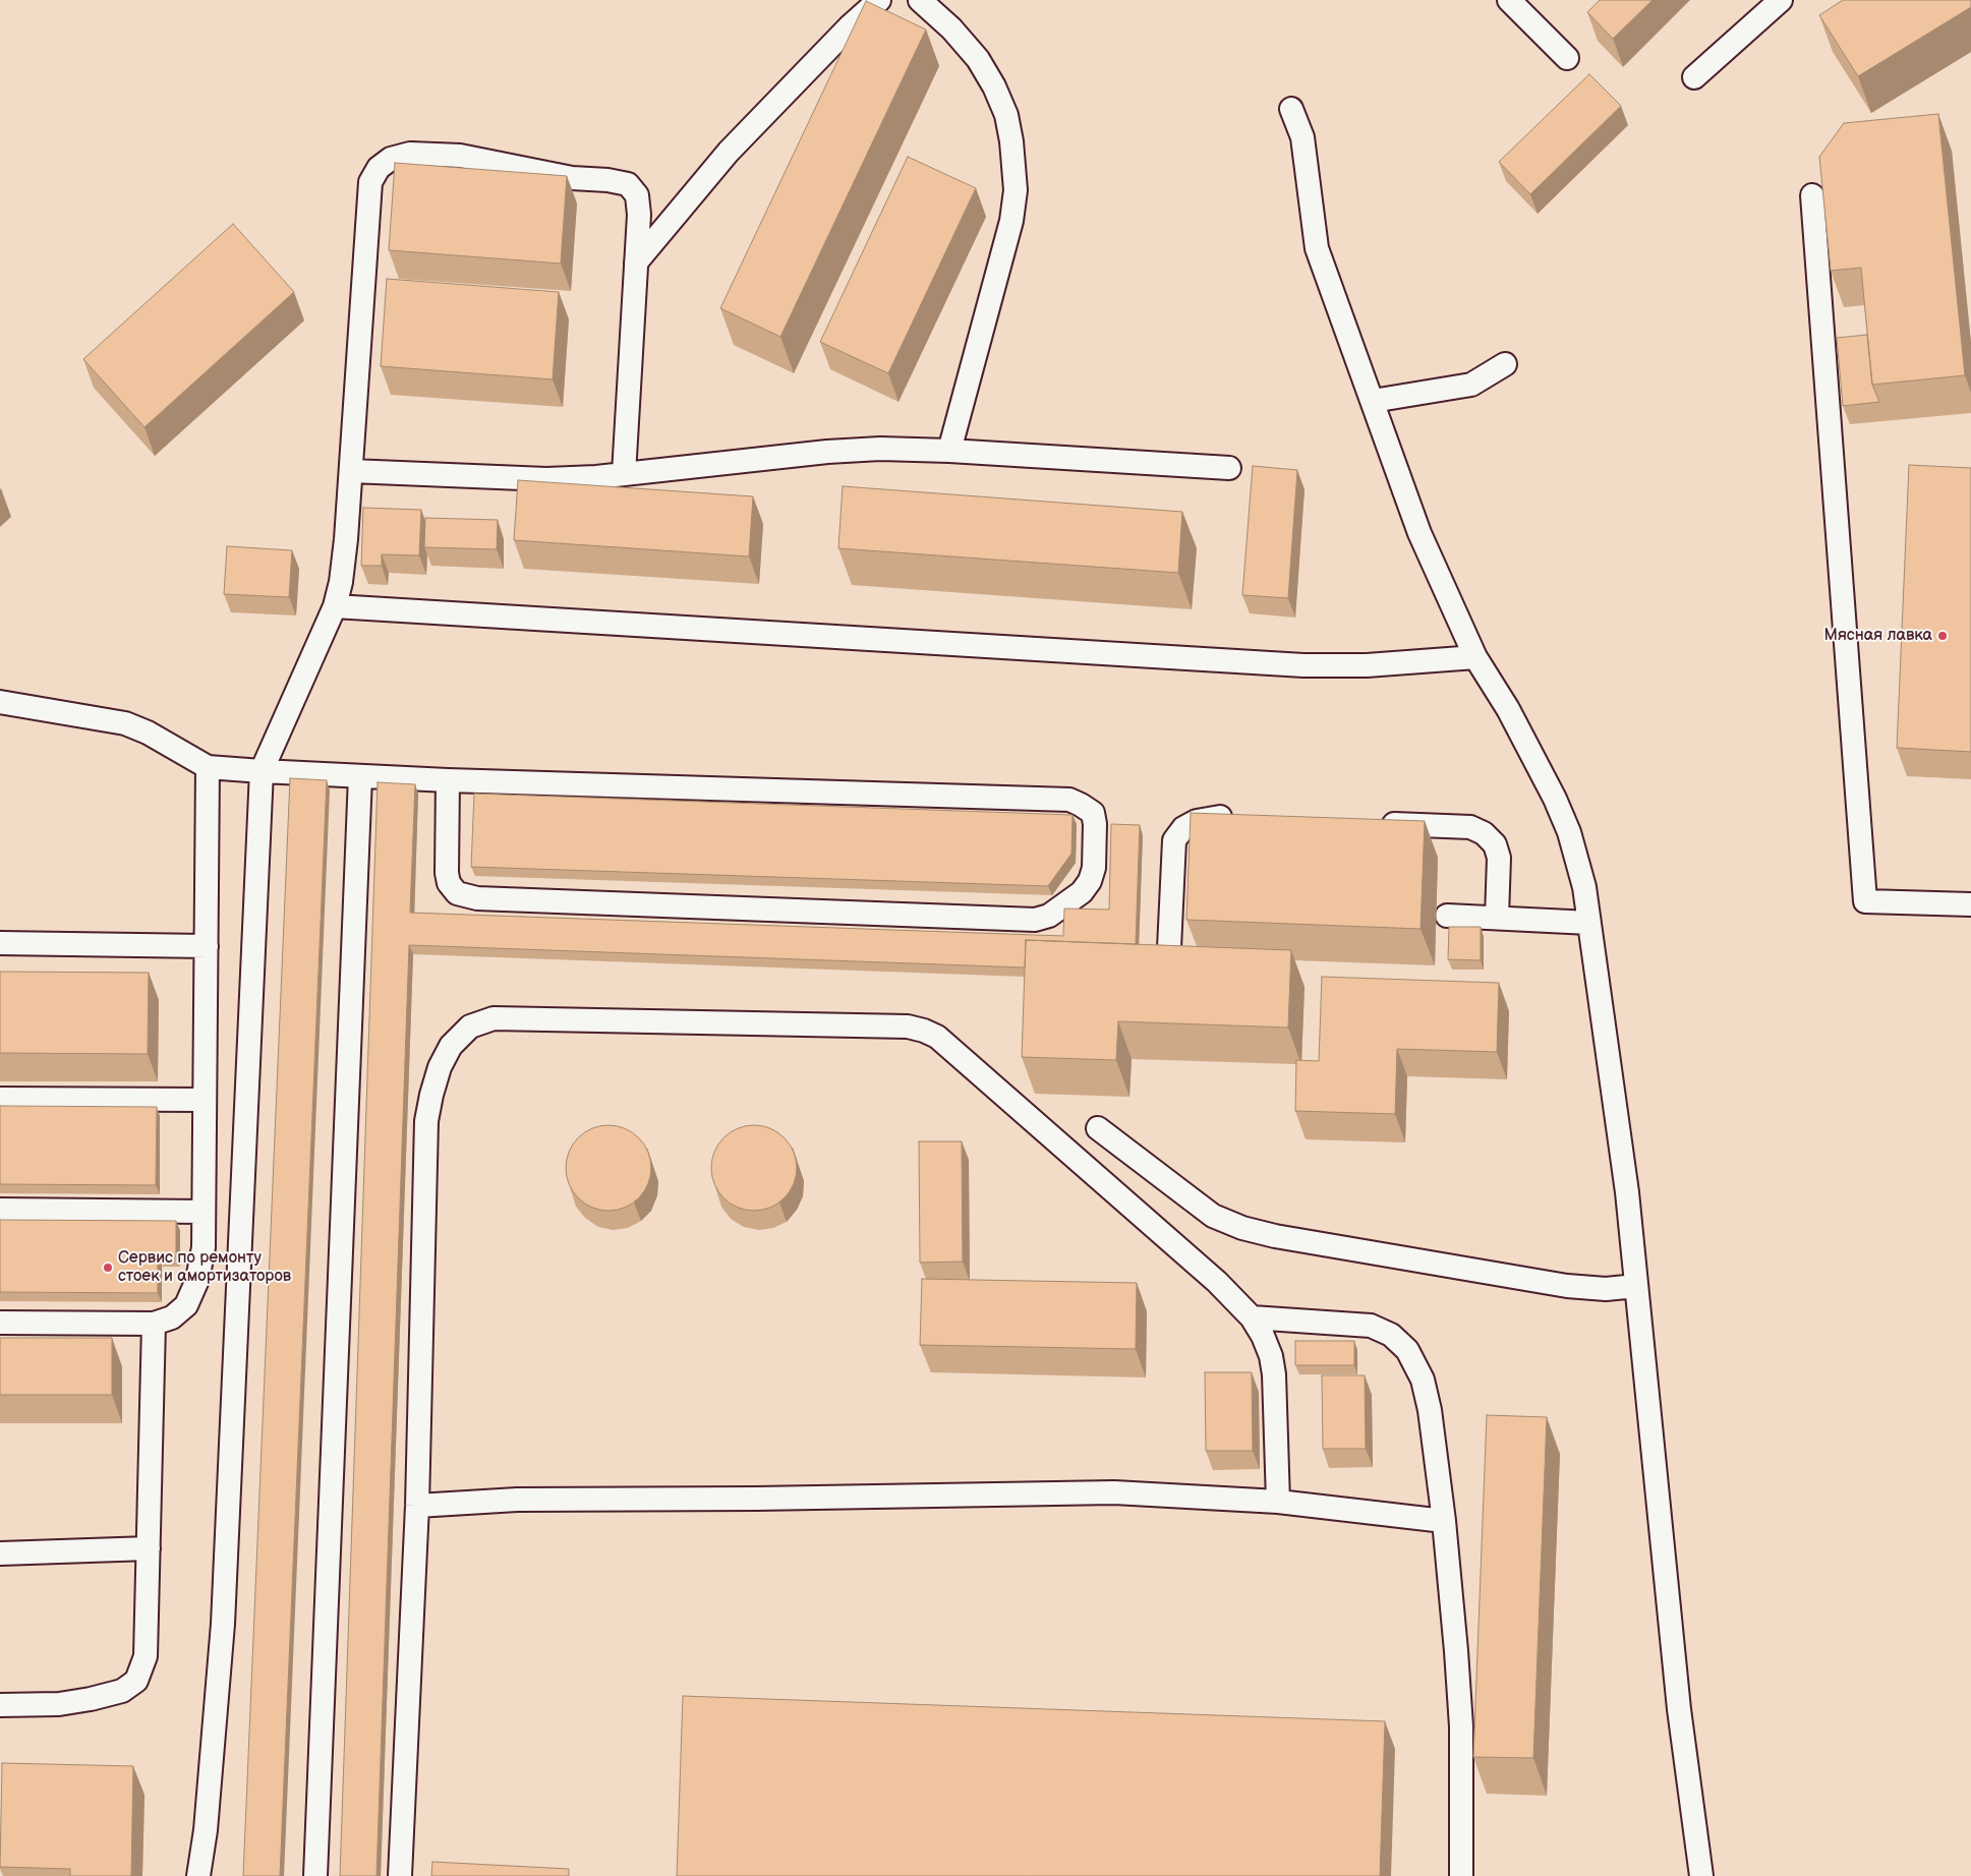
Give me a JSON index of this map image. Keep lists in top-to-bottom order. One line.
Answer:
{"places":["Мясная лавка","Сервис по ремонту стоек и амортизаторов"]}
